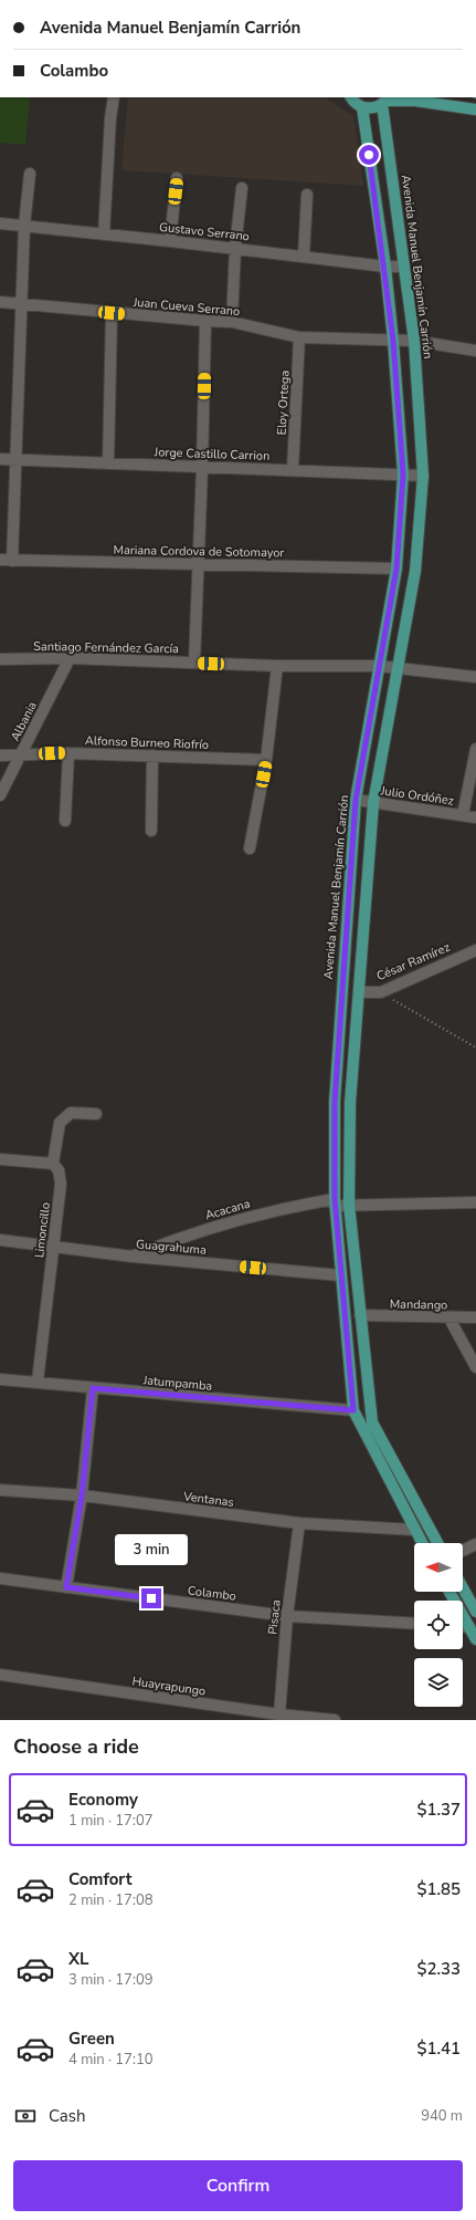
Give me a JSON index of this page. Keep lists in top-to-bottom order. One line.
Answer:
{"streets":{"main road":["Avenida Manuel Benjamín Carrión"],"street":["Gustavo Serrano","Juan Cueva Serrano","Eloy Ortega","Jorge Castillo Carrion","Mariana Cordova de Sotomayor","Santiago Fernández García","Albania","Alfonso Burneo Riofrío","Julio Ordóñez","César Ramírez","Acacana","Limoncillo","Guagrahuma","Mandango","Jatumpamba","Ventanas","Colambo","Pisaca","Huayrapungo"]},"crossings":[["Gustavo Serrano","Avenida Manuel Benjamín Carrión"],["Avenida Manuel Benjamín Carrión","Juan Cueva Serrano"],["Avenida Manuel Benjamín Carrión","Jorge Castillo Carrion"],["Avenida Manuel Benjamín Carrión","Mariana Cordova de Sotomayor"],["Avenida Manuel Benjamín Carrión","Santiago Fernández García"],["Avenida Manuel Benjamín Carrión","Julio Ordóñez"],["Avenida Manuel Benjamín Carrión","César Ramírez"],["Avenida Manuel Benjamín Carrión","Acacana"],["Avenida Manuel Benjamín Carrión","Guagrahuma"],["Avenida Manuel Benjamín Carrión","Mandango"],["Avenida Manuel Benjamín Carrión","Jatumpamba"],["Avenida Manuel Benjamín Carrión","Ventanas"],["Juan Cueva Serrano","Eloy Ortega"],["Eloy Ortega","Jorge Castillo Carrion"],["Santiago Fernández García","Albania"],["Albania","Alfonso Burneo Riofrío"],["Acacana","Guagrahuma"],["Limoncillo","Guagrahuma"],["Limoncillo","Jatumpamba"],["Ventanas","Pisaca"],["Colambo","Pisaca"],["Pisaca","Huayrapungo"]],"north":"left","page":{"banner":["Avenida Manuel Benjamín Carrión","Colambo"],"bubble":"3 min","heading":"Choose a ride","list":[{"name":"Economy","note":"1 min · 17:07","value":"$1.37"},{"name":"Comfort","note":"2 min · 17:08","value":"$1.85"},{"name":"XL","note":"3 min · 17:09","value":"$2.33"},{"name":"Green","note":"4 min · 17:10","value":"$1.41"}],"pay":["Cash","940 m"],"buttons":"Confirm"}}
